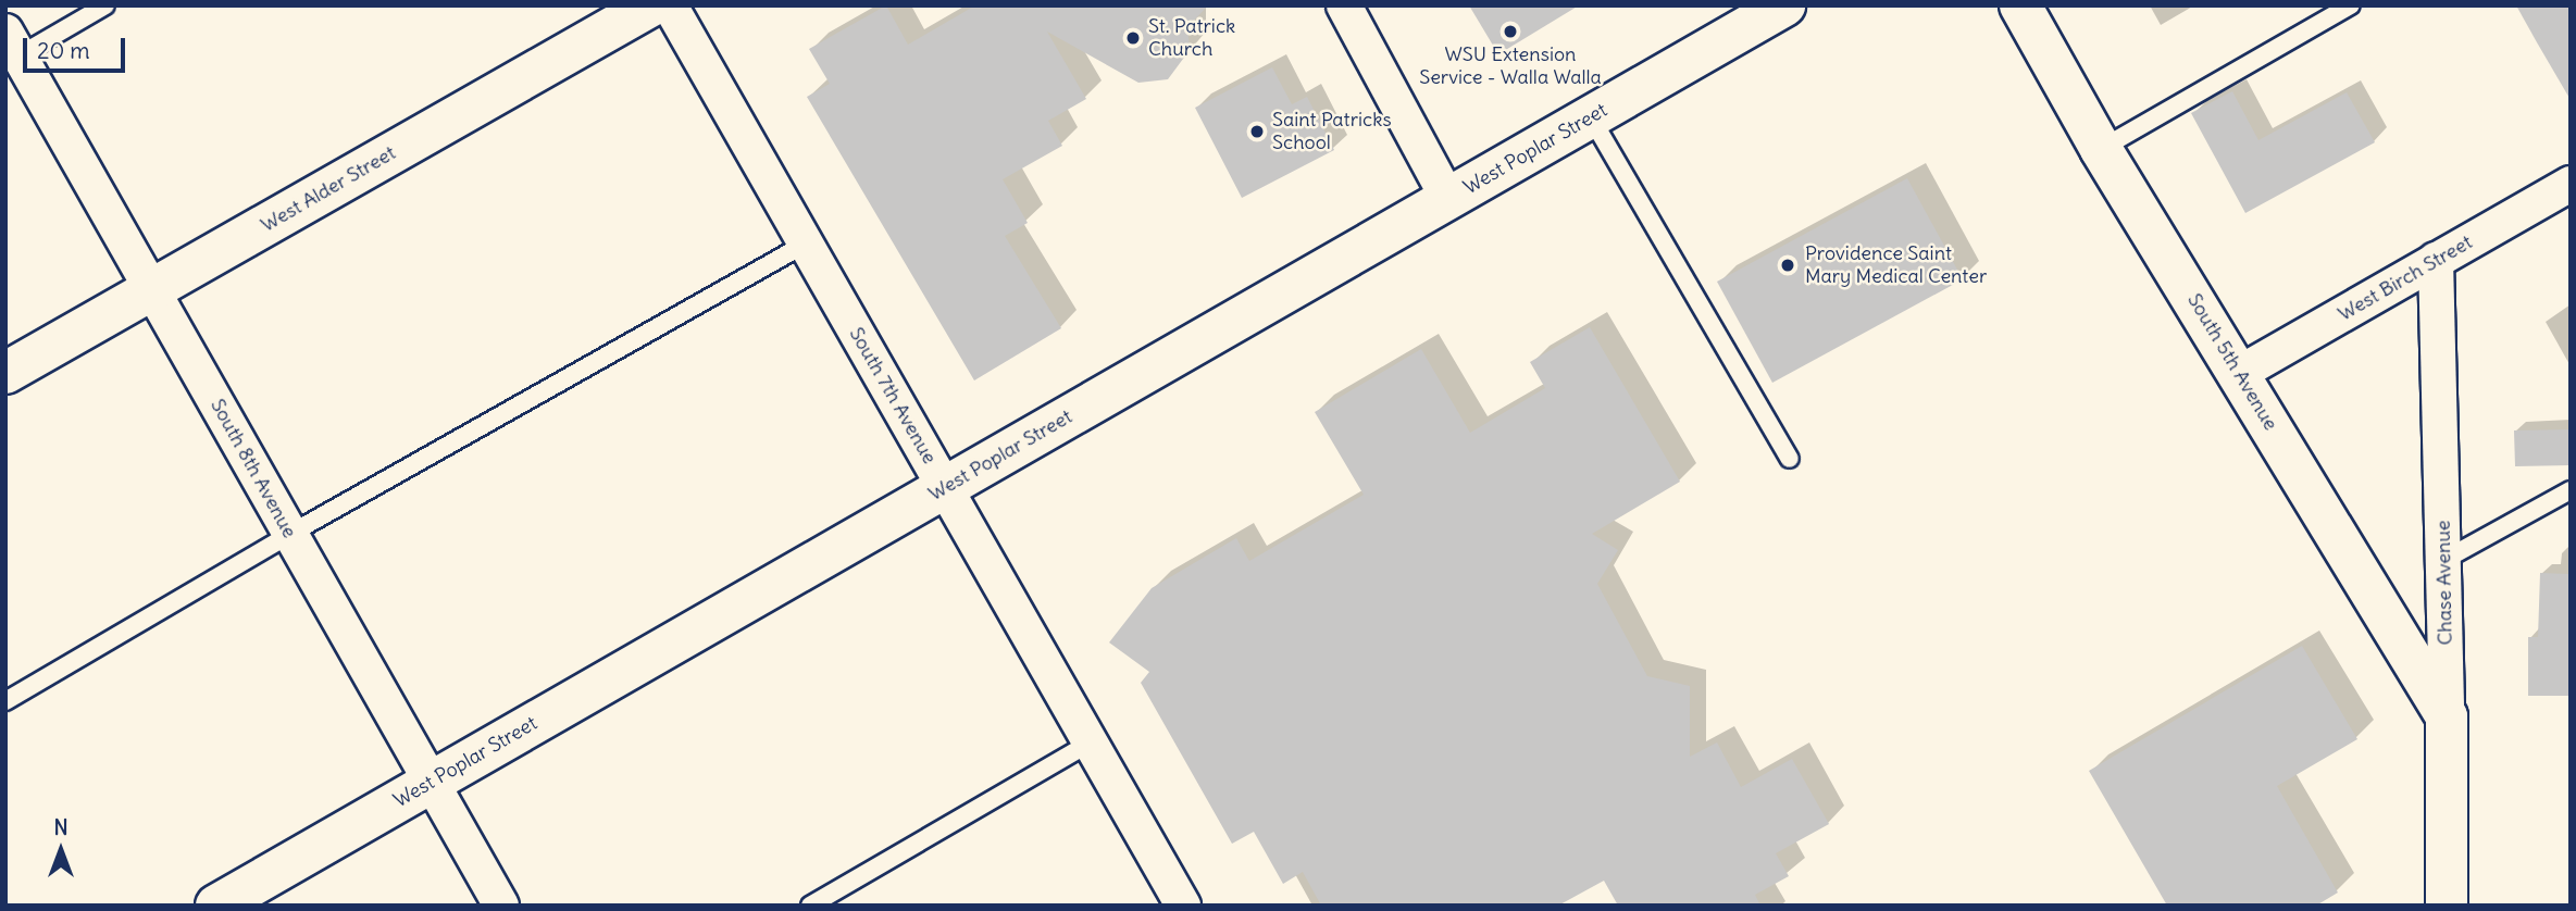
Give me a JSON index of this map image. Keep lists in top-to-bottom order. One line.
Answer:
{"streets":{"main road":["West Poplar Street","West Alder Street","South 5th Avenue","Chase Avenue"],"street":["West Birch Street","South 7th Avenue","South 8th Avenue"]},"crossings":[["West Poplar Street","South 7th Avenue"],["West Poplar Street","South 8th Avenue"],["West Alder Street","South 8th Avenue"],["West Birch Street","South 5th Avenue"],["West Birch Street","Chase Avenue"],["South 5th Avenue","Chase Avenue"]],"places":["WSU Extension Service - Walla Walla","St. Patrick Church","Saint Patricks School","Providence Saint Mary Medical Center"],"scale_bar":"20 m","north":"top"}
